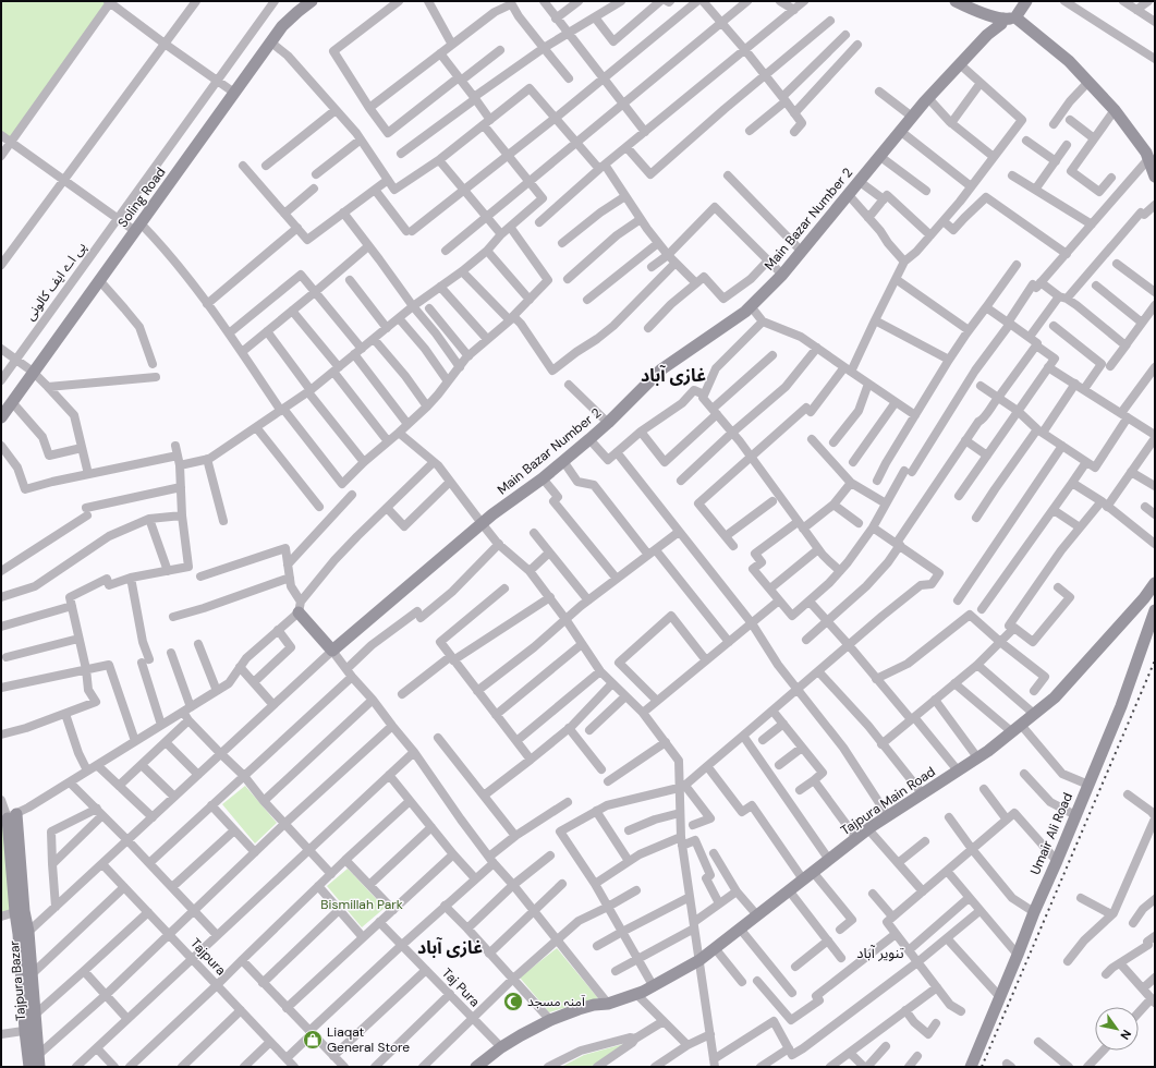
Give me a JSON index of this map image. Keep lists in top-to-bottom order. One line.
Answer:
{"streets":{"street":["Soling Road","Main Bazar Number 2","پی اے ایف کالونی","Tajpura Main Road","Umair Ali Road","Tajpura","Tajpura Bazar","Taj Pura"]},"crossings":[["Tajpura Main Road","Taj Pura"]],"districts":["غازى آباد","غازى آباد","تنویر آباد"],"parks":["Bismillah Park"],"places":{"mosque":["آمنہ مسجد"],"shop":["Liaqat General Store"]},"north":"bottom right"}
